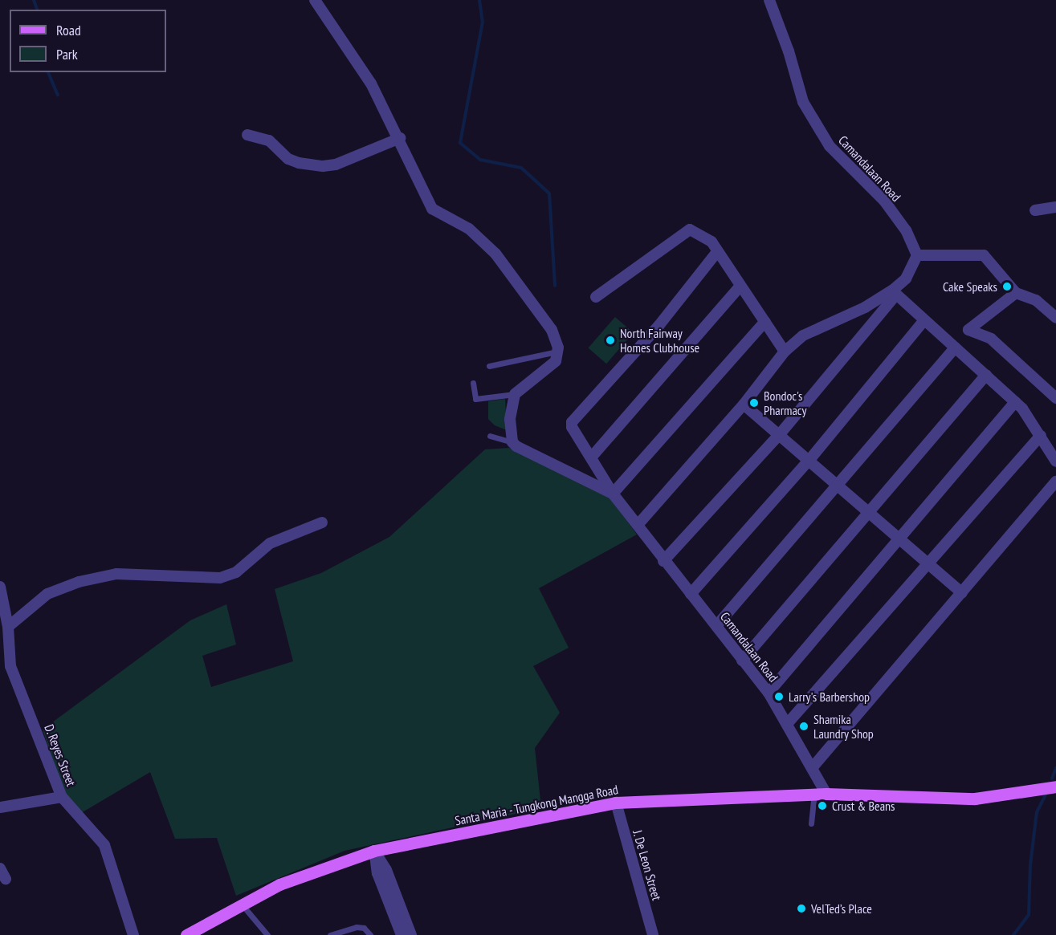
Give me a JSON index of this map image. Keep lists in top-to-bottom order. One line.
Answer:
{"streets":{"main road":["Santa Maria - Tungkong Mangga Road"],"street":["Camandalaan Road","D. Reyes Street","J. De Leon Street"]},"crossings":[["Camandalaan Road","Santa Maria - Tungkong Mangga Road"],["Santa Maria - Tungkong Mangga Road","J. De Leon Street"]],"places":["Cake Speaks","North Fairway Homes Clubhouse","Bondoc's Pharmacy","Larry's Barbershop","Shamika Laundry Shop","Crust & Beans","VelTed’s Place"],"legend":["Road","Park"]}
